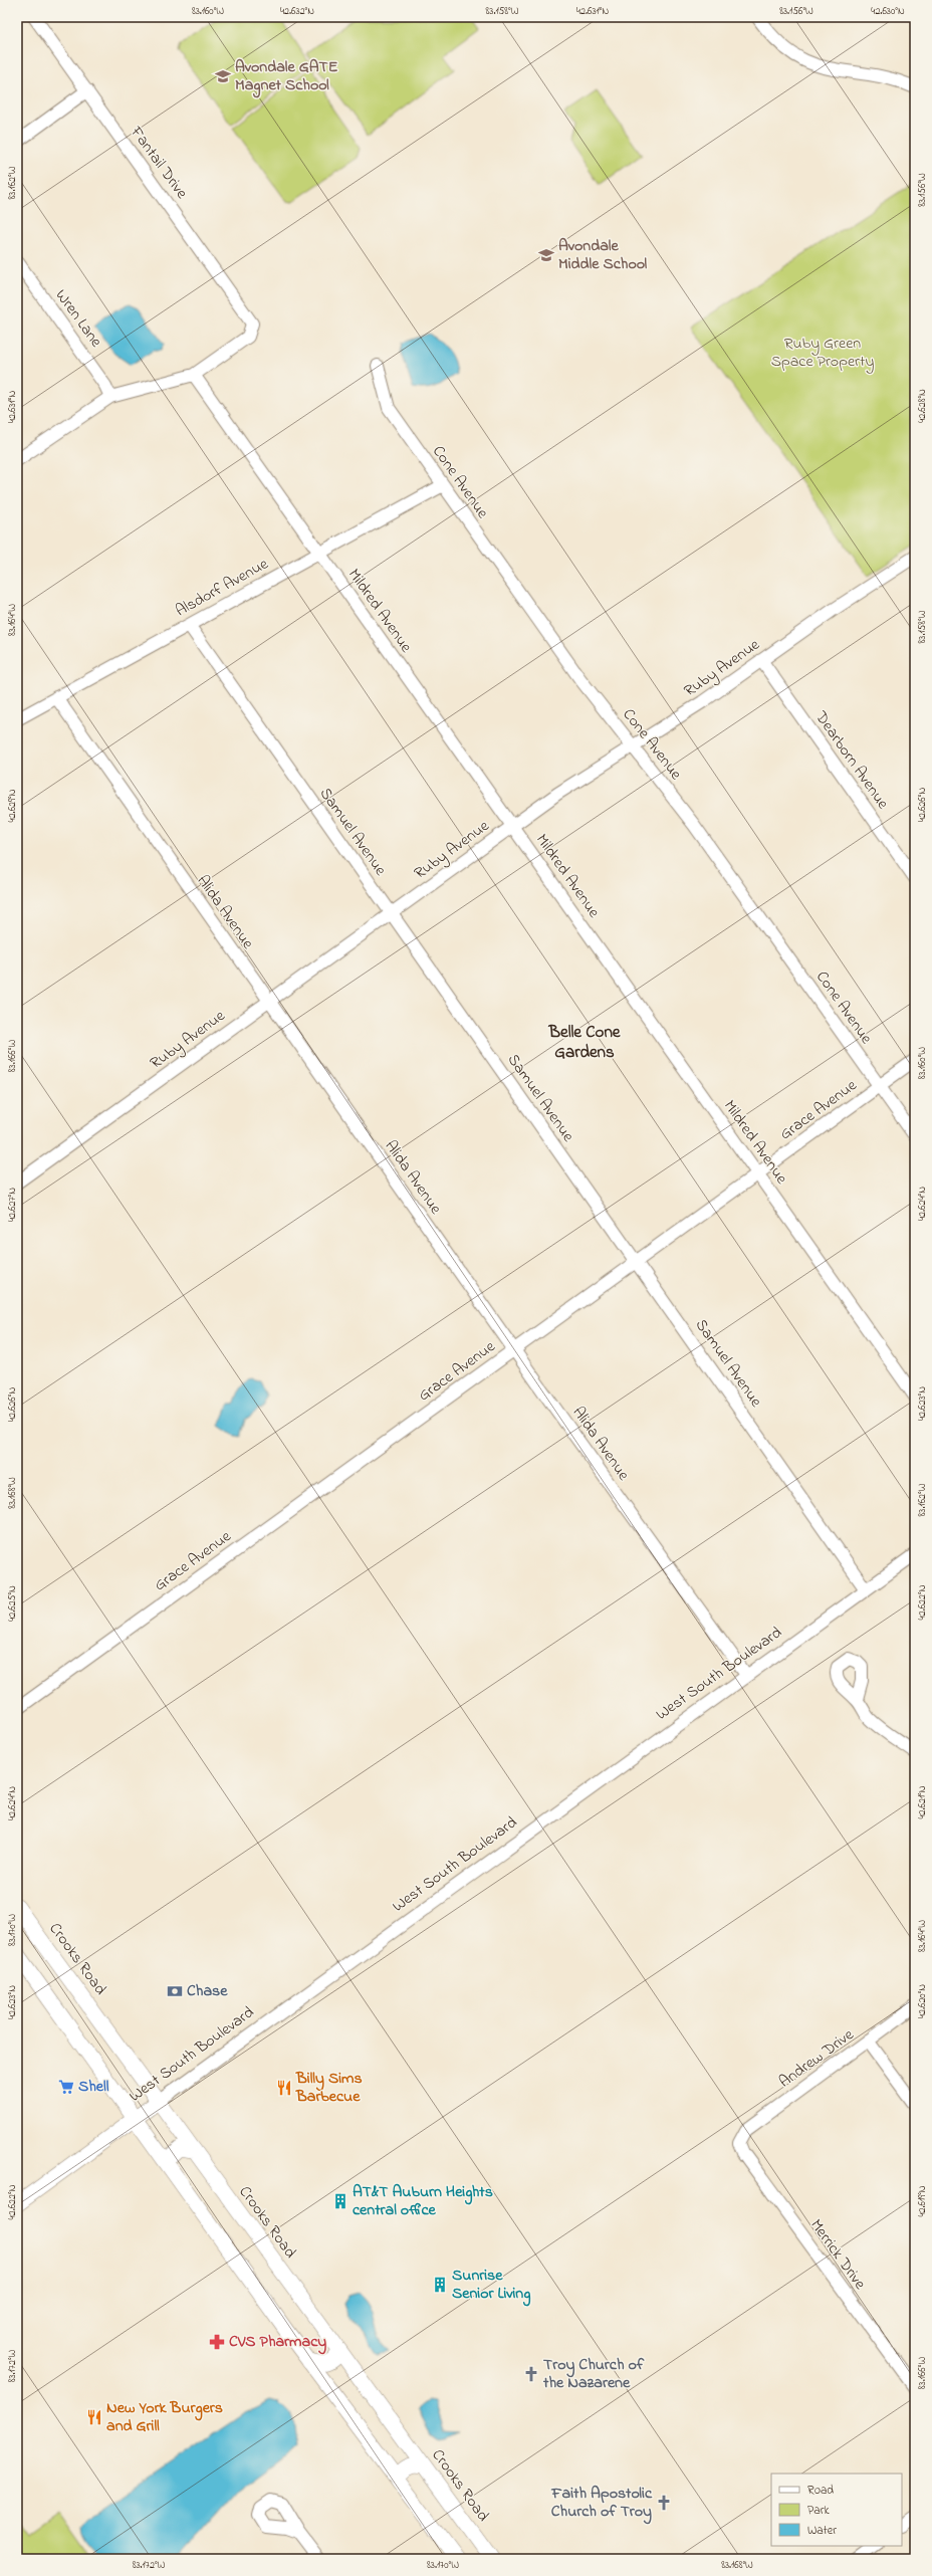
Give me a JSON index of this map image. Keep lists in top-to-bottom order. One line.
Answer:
{"streets":{"main road":["West South Boulevard","Crooks Road"],"street":["Fantail Drive","Wren Lane","Cone Avenue","Alsdorf Avenue","Mildred Avenue","Ruby Avenue","Dearborn Avenue","Samuel Avenue","Alida Avenue","Grace Avenue","Andrew Drive","Merrick Drive"]},"crossings":[["Fantail Drive","Mildred Avenue"],["Cone Avenue","Alsdorf Avenue"],["Cone Avenue","Ruby Avenue"],["Cone Avenue","Grace Avenue"],["Alsdorf Avenue","Mildred Avenue"],["Alsdorf Avenue","Samuel Avenue"],["Alsdorf Avenue","Alida Avenue"],["Mildred Avenue","Ruby Avenue"],["Mildred Avenue","Grace Avenue"],["Ruby Avenue","Dearborn Avenue"],["Ruby Avenue","Samuel Avenue"],["Ruby Avenue","Alida Avenue"],["Samuel Avenue","Grace Avenue"],["Samuel Avenue","West South Boulevard"],["Alida Avenue","Grace Avenue"],["Alida Avenue","West South Boulevard"],["West South Boulevard","Crooks Road"],["Andrew Drive","Merrick Drive"]],"districts":["Belle Cone Gardens"],"parks":["Ruby Green Space Property"],"places":{"school or university":["Avondale GATE Magnet School","Avondale Middle School"],"bank":["Chase"],"supermarket":["Shell"],"restaurant":["Billy Sims Barbecue","New York Burgers and Grill"],"building":["AT&T Auburn Heights central office","Sunrise Senior Living"],"pharmacy":["CVS Pharmacy"],"church":["Troy Church of the Nazarene","Faith Apostolic Church of Troy"]},"legend":["Road","Park","Water"],"coordinates":["83.160°W","42.632°N","83.158°W","42.631°N","83.156°W","42.630°N","83.162°W","42.628°N","83.164°W","42.626°N","42.629°N","83.166°W","42.624°N","42.627°N","42.623°N","83.168°W","42.622°N","42.625°N","42.621°N","83.170°W","42.620°N","42.619°N","83.172°W"]}
